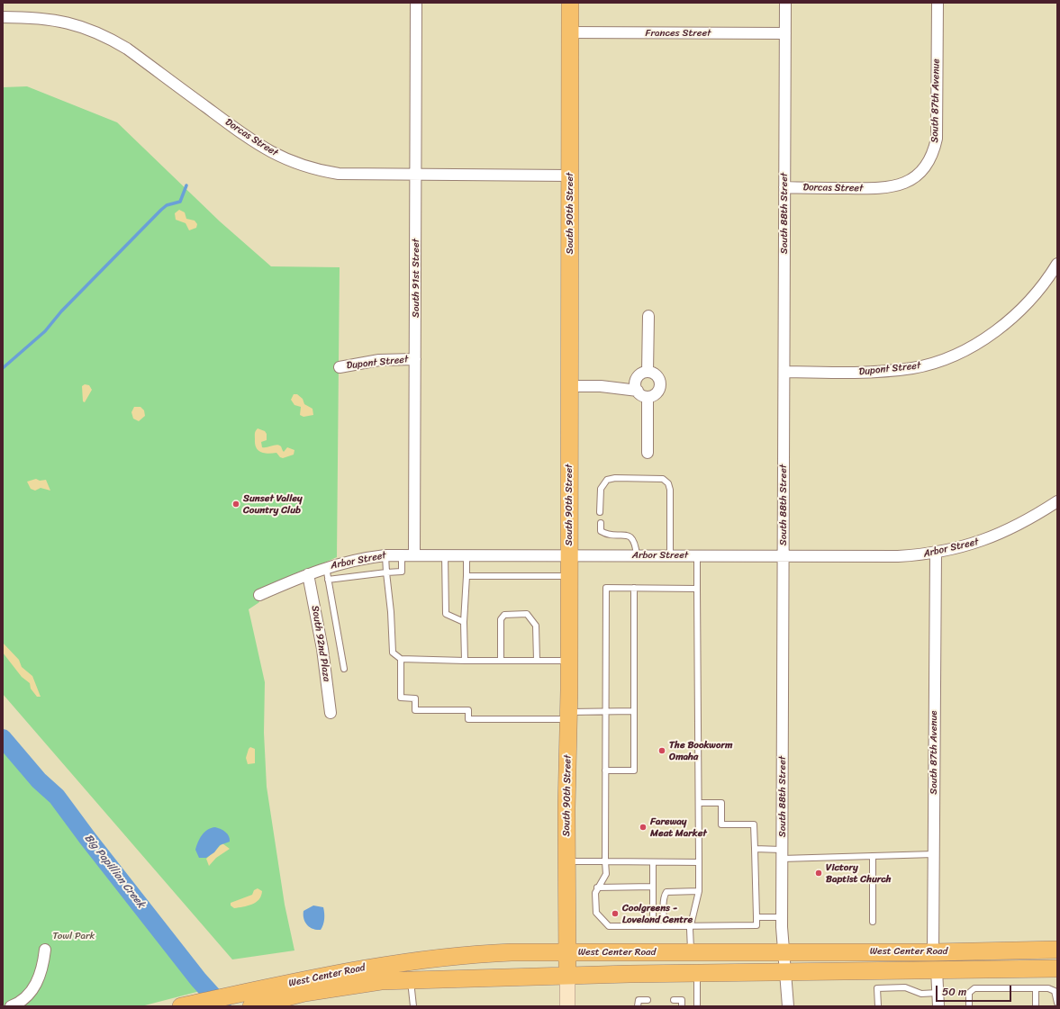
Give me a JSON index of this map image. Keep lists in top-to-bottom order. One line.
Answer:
{"streets":{"main road":["South 90th Street","West Center Road"],"street":["Frances Street","South 87th Avenue","Dorcas Street","South 88th Street","South 91st Street","Dupont Street","Arbor Street","South 92nd Plaza"]},"crossings":[["Frances Street","South 90th Street"],["Frances Street","South 88th Street"],["South 87th Avenue","Dorcas Street"],["South 87th Avenue","Arbor Street"],["South 87th Avenue","West Center Road"],["Dorcas Street","South 90th Street"],["Dorcas Street","South 88th Street"],["Dorcas Street","South 91st Street"],["South 90th Street","Arbor Street"],["South 90th Street","West Center Road"],["South 88th Street","Dupont Street"],["South 88th Street","Arbor Street"],["South 88th Street","West Center Road"],["South 91st Street","Dupont Street"],["South 91st Street","Arbor Street"],["Arbor Street","South 92nd Plaza"]],"water":["Big Papillion Creek"],"parks":["Towl Park"],"places":["Sunset Valley Country Club","The Bookworm Omaha","Fareway Meat Market","Victory Baptist Church","Coolgreens - Loveland Centre"],"scale_bar":"50 m"}
